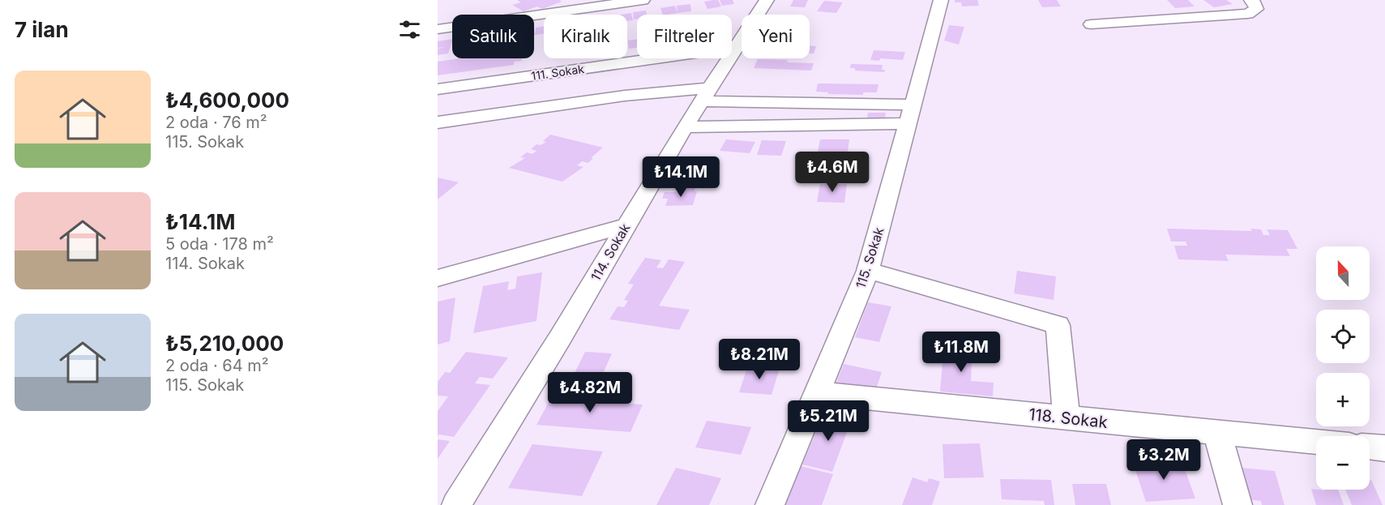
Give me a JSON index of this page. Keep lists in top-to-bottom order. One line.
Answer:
{"streets":{"street":["111. Sokak","114. Sokak","115. Sokak","118. Sokak"]},"crossings":[["111. Sokak","114. Sokak"],["115. Sokak","118. Sokak"]],"north":"top","page":{"heading":"7 ilan","chip":["Satılık","Kiralık","Filtreler","Yeni"],"list":[{"name":"₺4,600,000","note":"2 oda · 76 m² · 115. Sokak"},{"name":"₺14.1M","note":"5 oda · 178 m² · 114. Sokak"},{"name":"₺5,210,000","note":"2 oda · 64 m² · 115. Sokak"}],"price":["₺4.6M","₺14.1M","₺11.8M","₺8.21M","₺4.82M","₺5.21M","₺3.2M"],"map_buttons":["+","−"]}}
